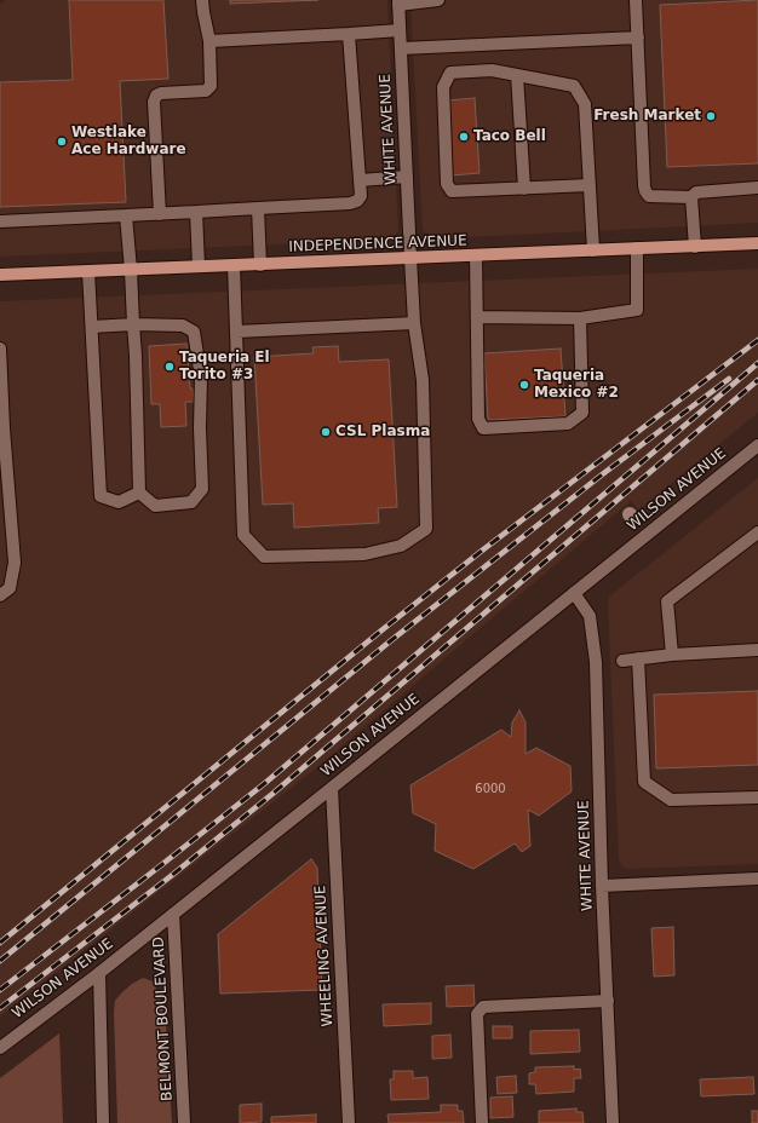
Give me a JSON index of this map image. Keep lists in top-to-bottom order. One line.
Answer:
{"streets":{"main road":["INDEPENDENCE AVENUE"],"street":["WHITE AVENUE","WILSON AVENUE","WHEELING AVENUE","BELMONT BOULEVARD"]},"crossings":[["WHITE AVENUE","INDEPENDENCE AVENUE"],["WHITE AVENUE","WILSON AVENUE"],["WILSON AVENUE","WHEELING AVENUE"],["WILSON AVENUE","BELMONT BOULEVARD"]],"places":["Fresh Market","Taco Bell","Westlake Ace Hardware","Taqueria El Torito #3","Taqueria Mexico #2","CSL Plasma"],"house_numbers":["6000"]}
